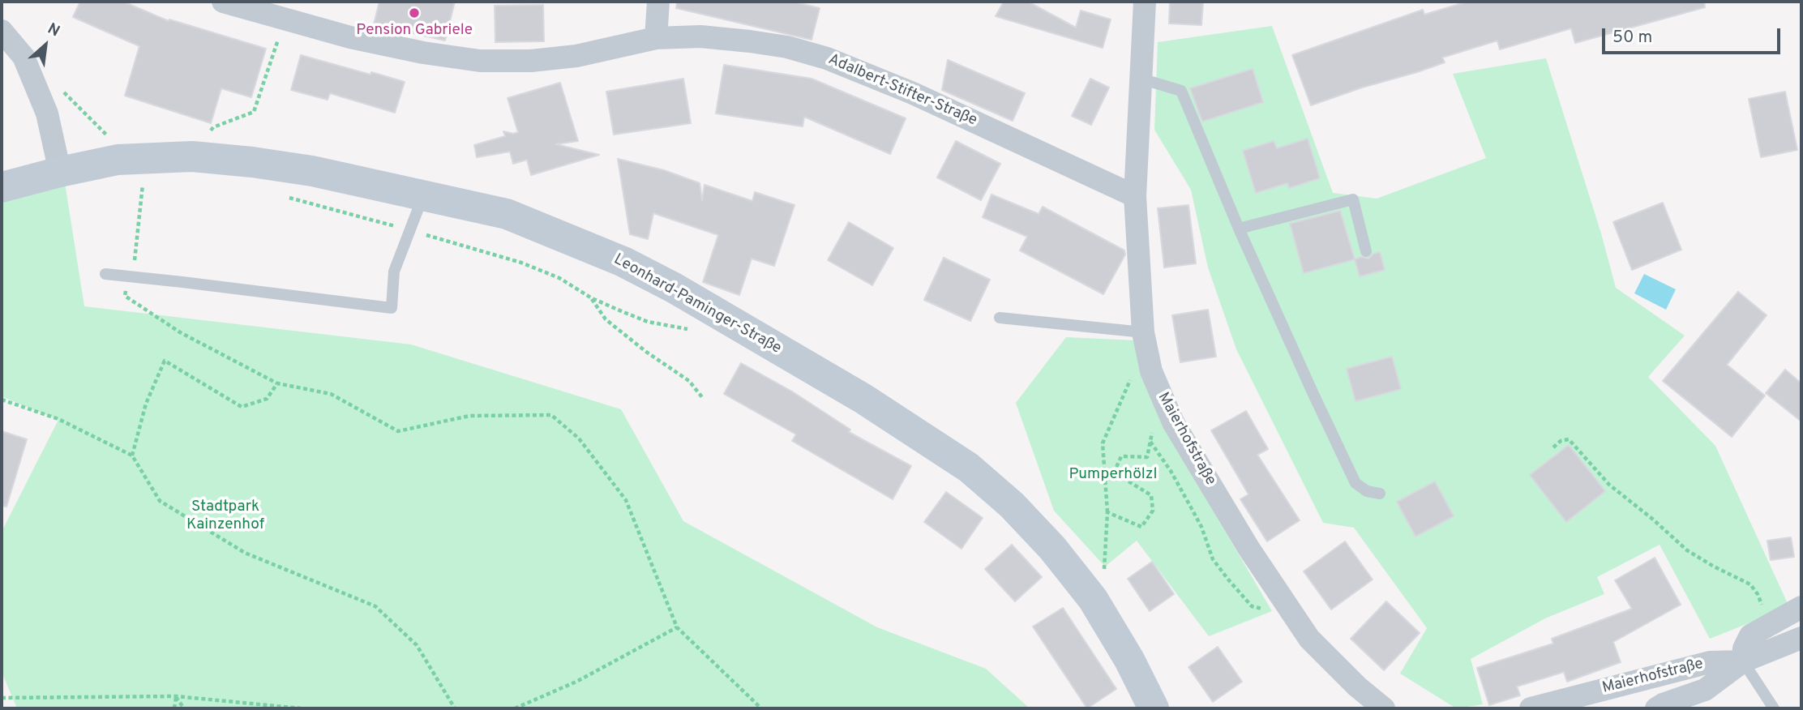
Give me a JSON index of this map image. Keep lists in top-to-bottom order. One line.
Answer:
{"streets":{"street":["Adalbert-Stifter-Straße","Leonhard-Paminger-Straße","Maierhofstraße"]},"crossings":[["Adalbert-Stifter-Straße","Maierhofstraße"]],"parks":["Pumperhölzl","Stadtpark Kainzenhof"],"places":["Pension Gabriele"],"scale_bar":"50 m","north":"top right"}
